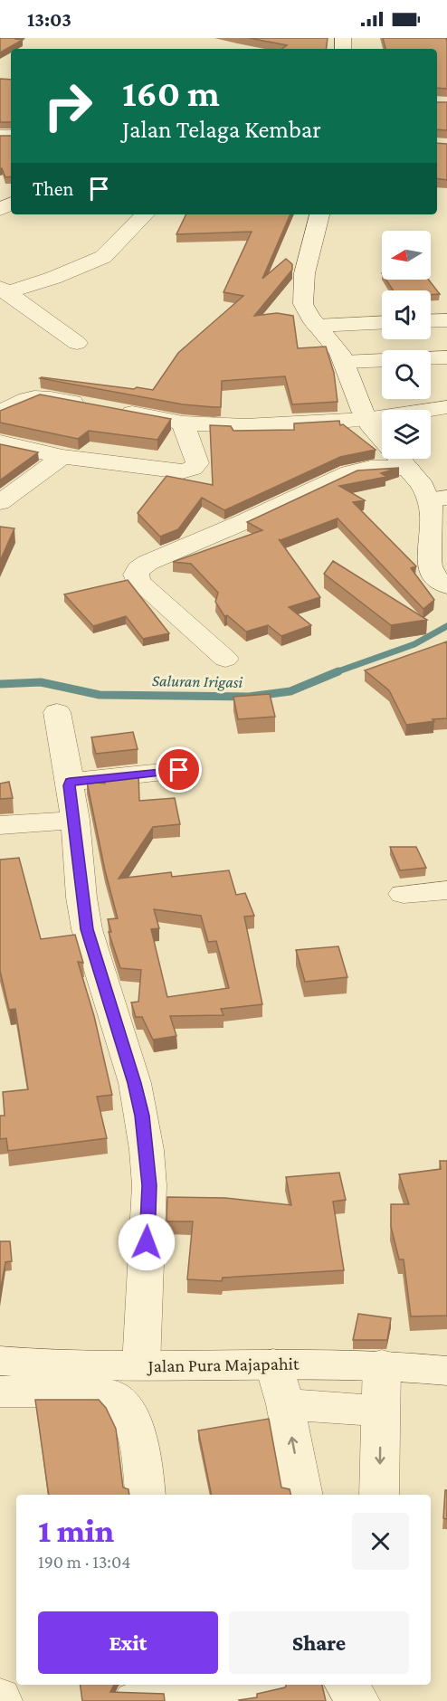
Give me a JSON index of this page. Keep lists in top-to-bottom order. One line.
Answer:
{"streets":{"street":["Jalan Pura Majapahit"]},"water":["Saluran Irigasi"],"north":"left","page":{"status":"13:03","turn":["160 m","Jalan Telaga Kembar"],"then":"Then","heading":["1 min","190 m · 13:04"],"buttons":["Exit","Share"]}}
